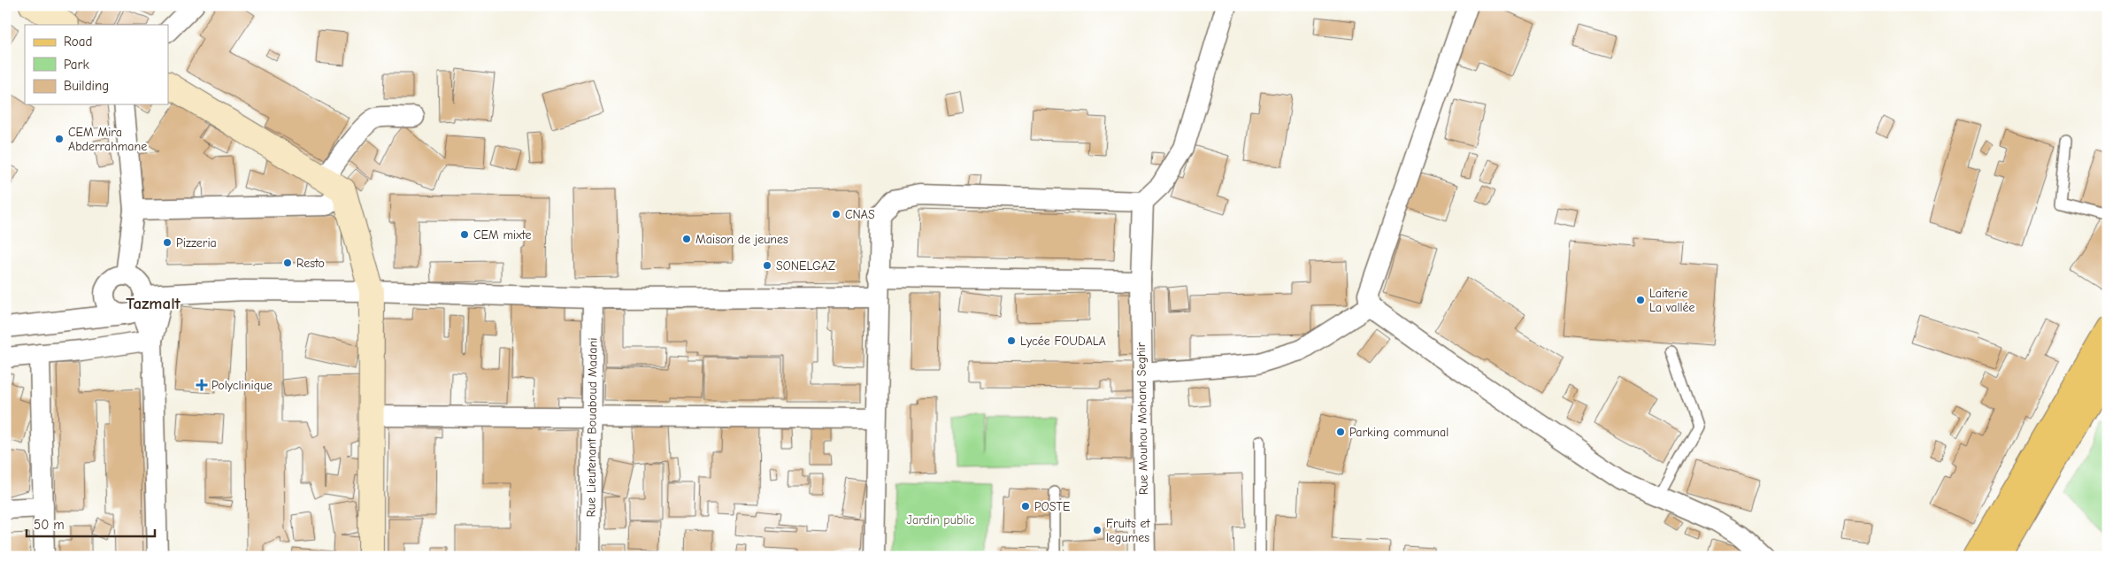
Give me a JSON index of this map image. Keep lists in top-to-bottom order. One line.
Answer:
{"streets":{"street":["Rue Mouhou Mohand Seghir","Rue Lieutenant Bouaboud Madani"]},"districts":["Tazmalt"],"parks":["Jardin public"],"places":{"other":["CEM Mira Abderrahmane","CNAS","CEM mixte","Maison de jeunes","Pizzeria","Resto","SONELGAZ","Laiterie La vallée","Lycée FOUDALA","Parking communal","POSTE","Fruits et legumes"],"health":["Polyclinique"]},"legend":["Road","Park","Building"],"scale_bar":"50 m"}
